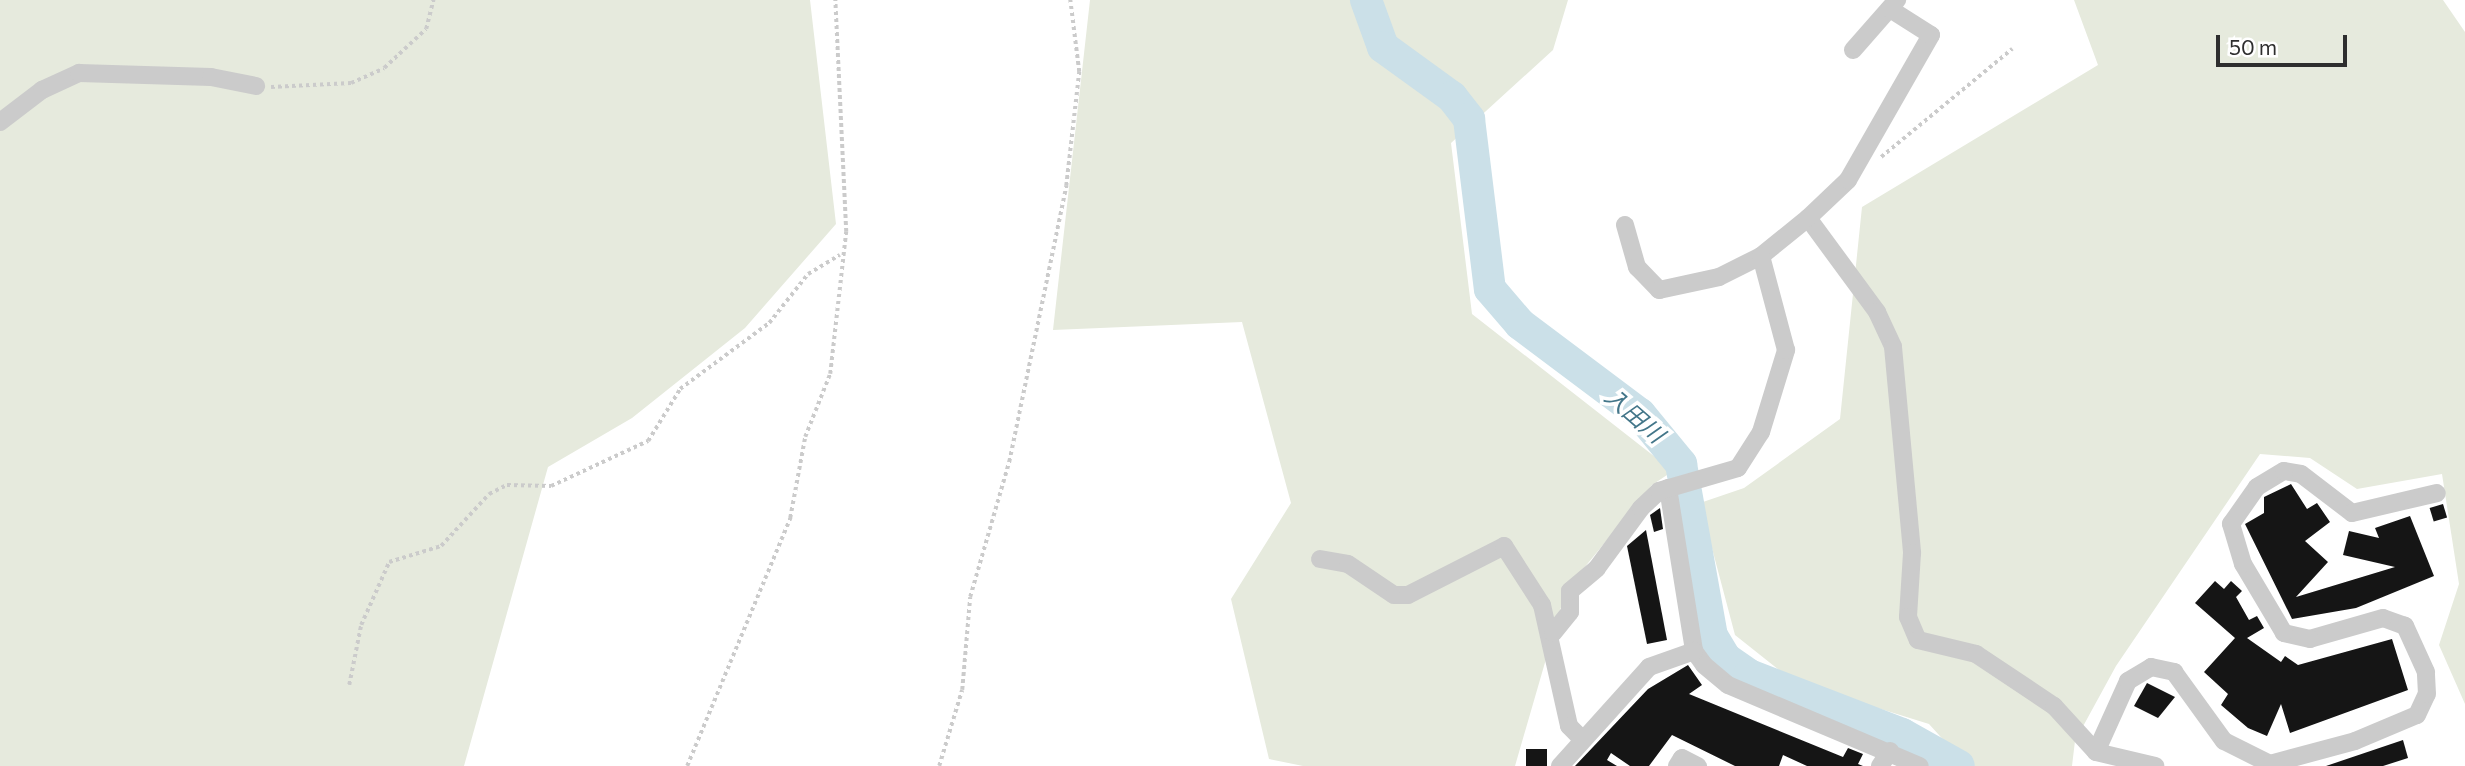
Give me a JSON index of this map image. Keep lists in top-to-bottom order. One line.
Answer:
{"water":["入田川"],"scale_bar":"50 m"}
